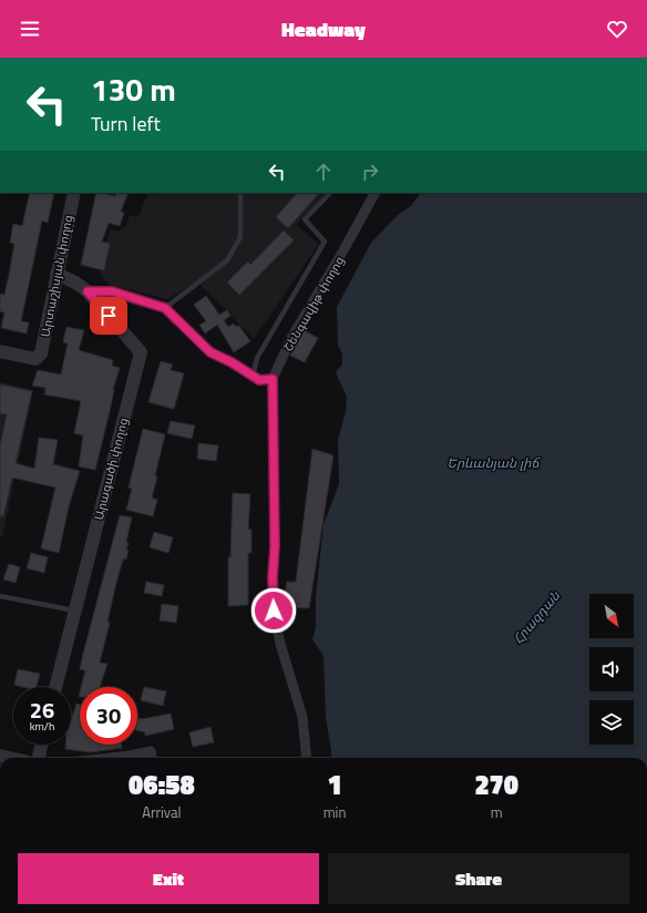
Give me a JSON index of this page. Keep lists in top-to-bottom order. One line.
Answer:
{"streets":{"street":["Արտաշիսյան փողոց","Շենգավիթ փողոց","Արագածի փողոց"]},"crossings":[["Արտաշիսյան փողոց","Արագածի փողոց"]],"water":["Երևանյան լիճ","Հրազդան"],"north":"bottom right","page":{"header":"Headway","turn":["130 m","Turn left"],"speed":"26 km/h","limit":"30","eta":["06:58","Arrival","1","min","270","m"],"buttons":["Exit","Share"]}}
